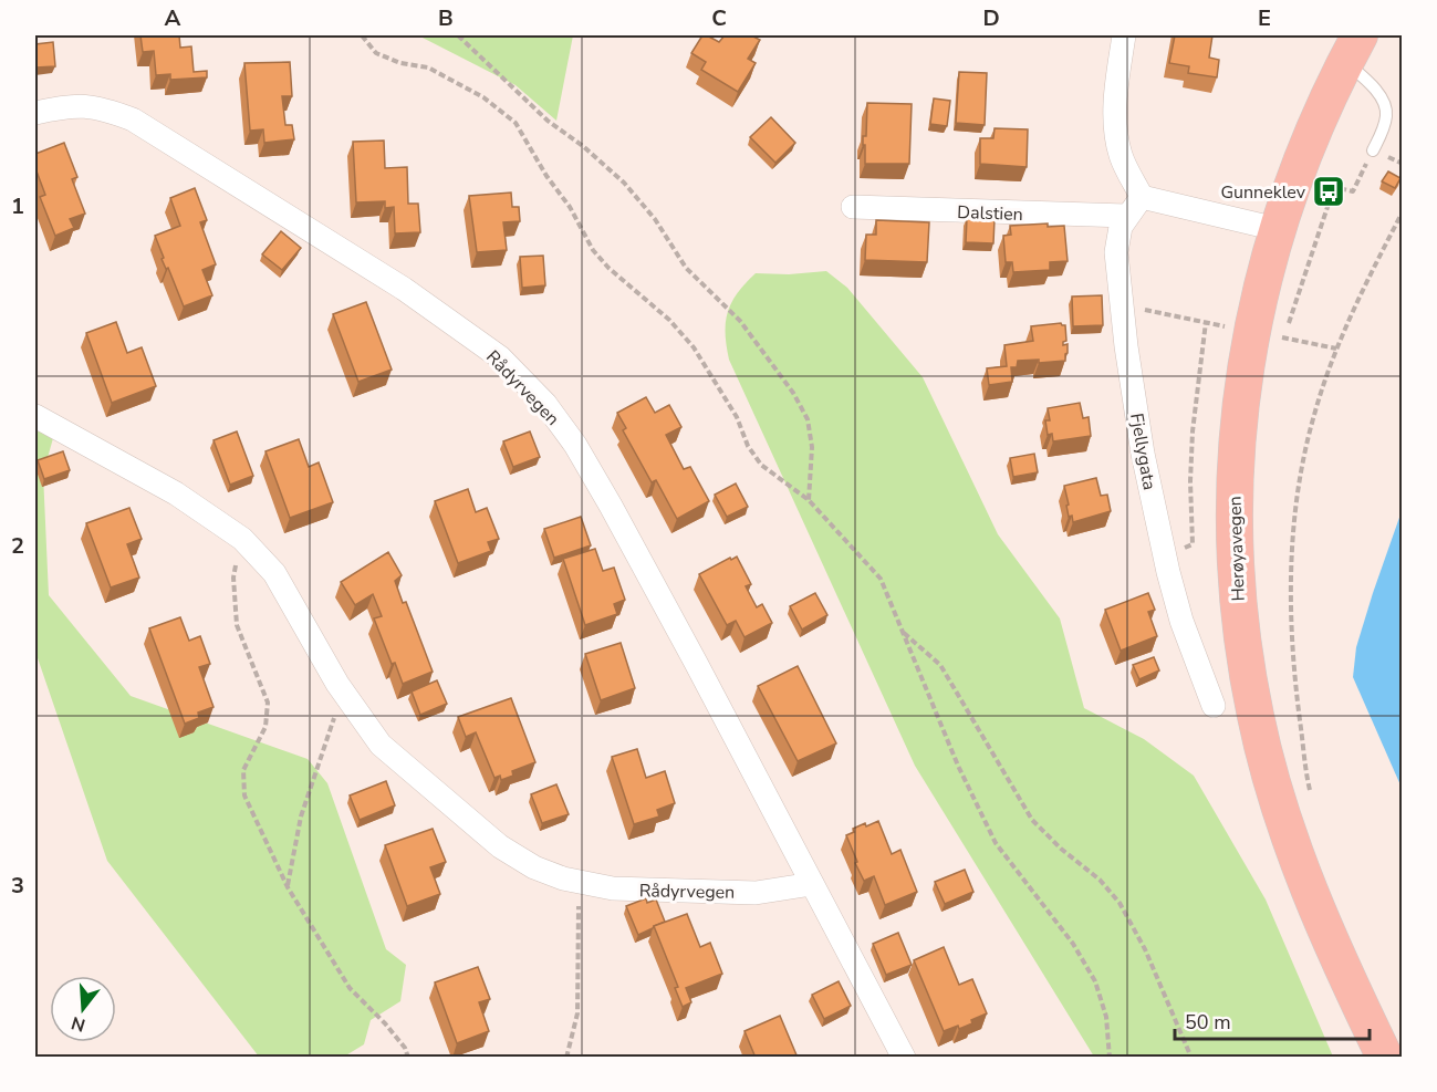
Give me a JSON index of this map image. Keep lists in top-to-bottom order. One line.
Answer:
{"streets":{"highway":["Herøyavegen"],"street":["Dalstien","Rådyrvegen","Fjellygata"]},"crossings":[["Dalstien","Fjellygata"]],"places":{"bus stop":["Gunneklev"]},"scale_bar":"50 m","north":"bottom","grid":{"columns":["A","B","C","D","E"],"rows":["1","2","3"]}}
